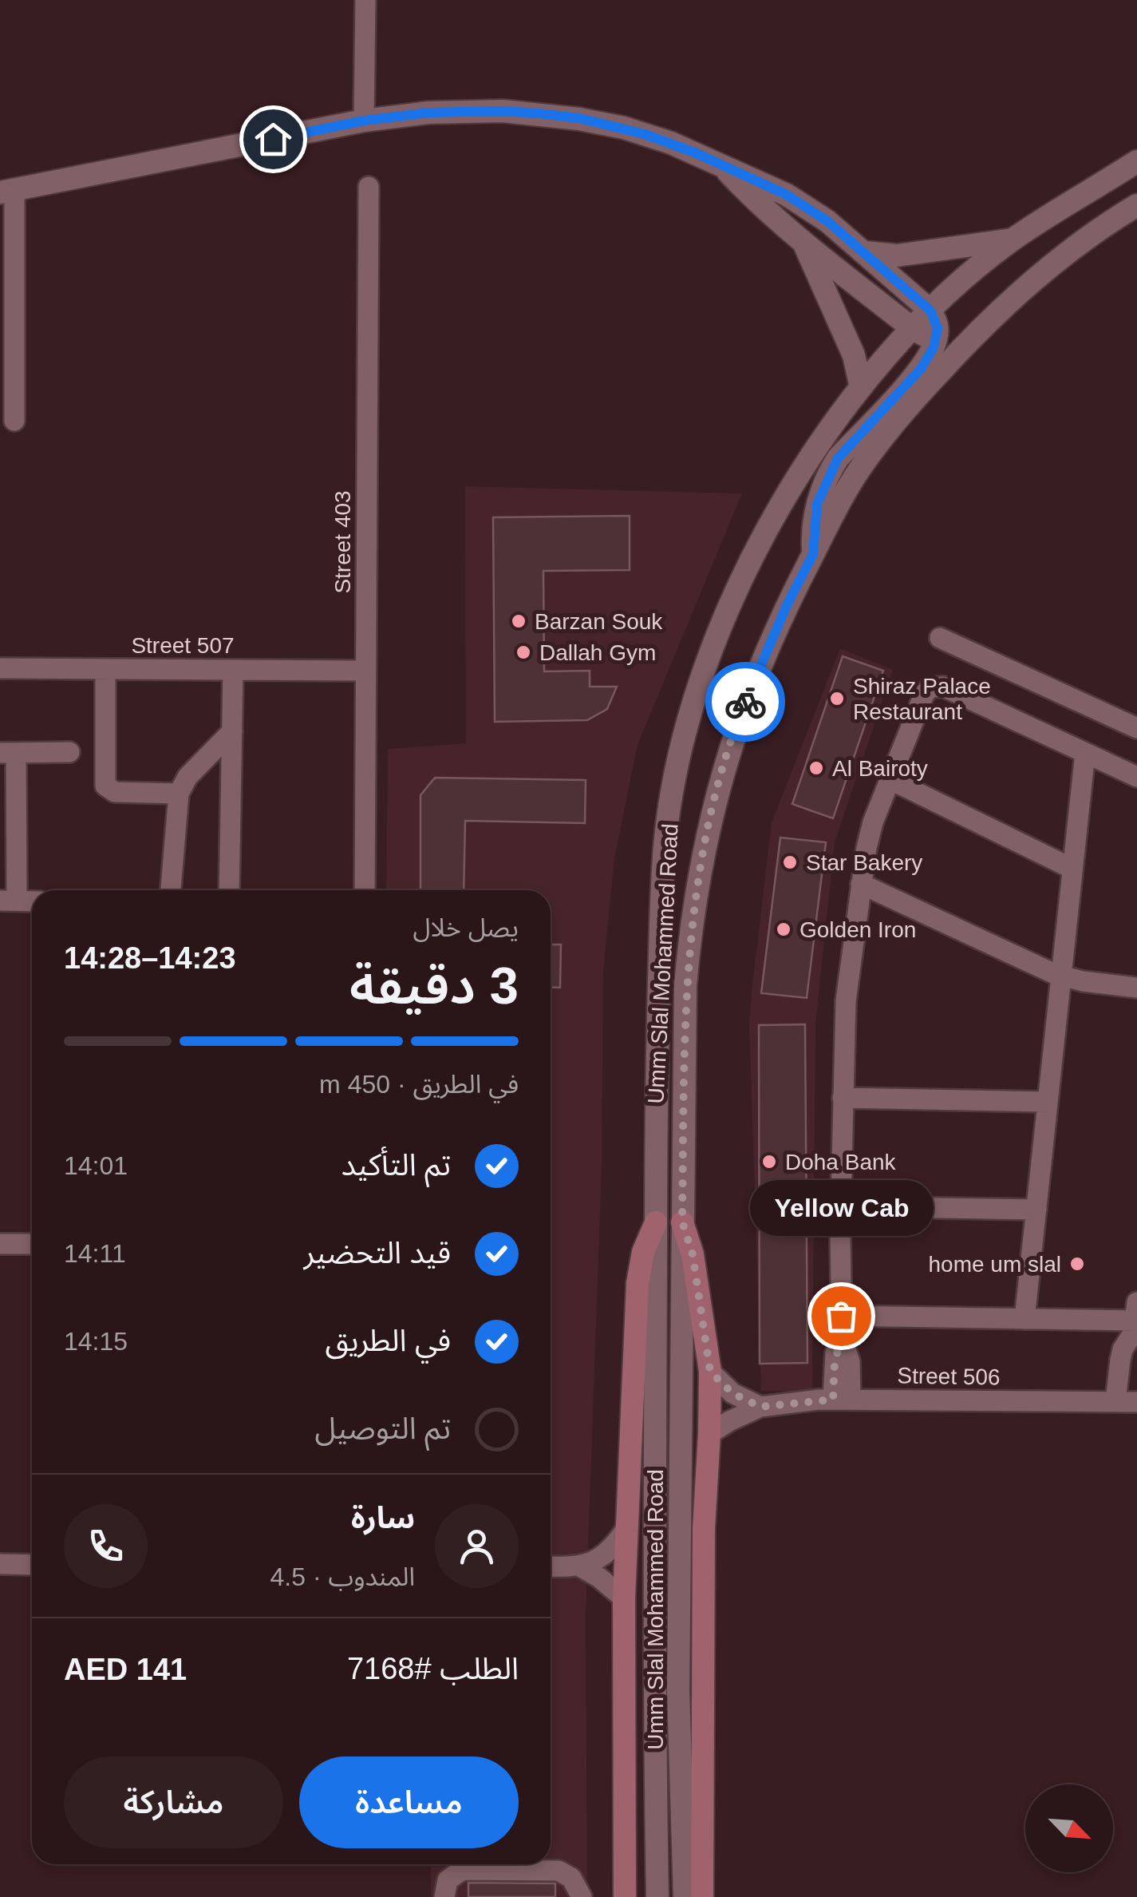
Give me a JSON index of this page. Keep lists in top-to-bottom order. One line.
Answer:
{"streets":{"street":["Street 403","Street 507","Umm Slal Mohammed Road","Street 506"]},"crossings":[["Street 403","Street 507"]],"places":["Barzan Souk","Dallah Gym","Shiraz Palace Restaurant","Al Bairoty","Star Bakery","Golden Iron","Doha Bank","home um slal","Yellow Cab"],"north":"bottom right","page":{"heading":["3 دقيقة","يصل خلال","14:23–14:28"],"panel":["سارة","المندوب · 4.5","الطلب #7168","AED 141"],"bar":"في الطريق · 450 m","list":[["تم التأكيد","14:01"],["قيد التحضير","14:11"],["في الطريق","14:15"],"تم التوصيل"],"bubble":"Yellow Cab","buttons":["مساعدة","مشاركة"]}}
